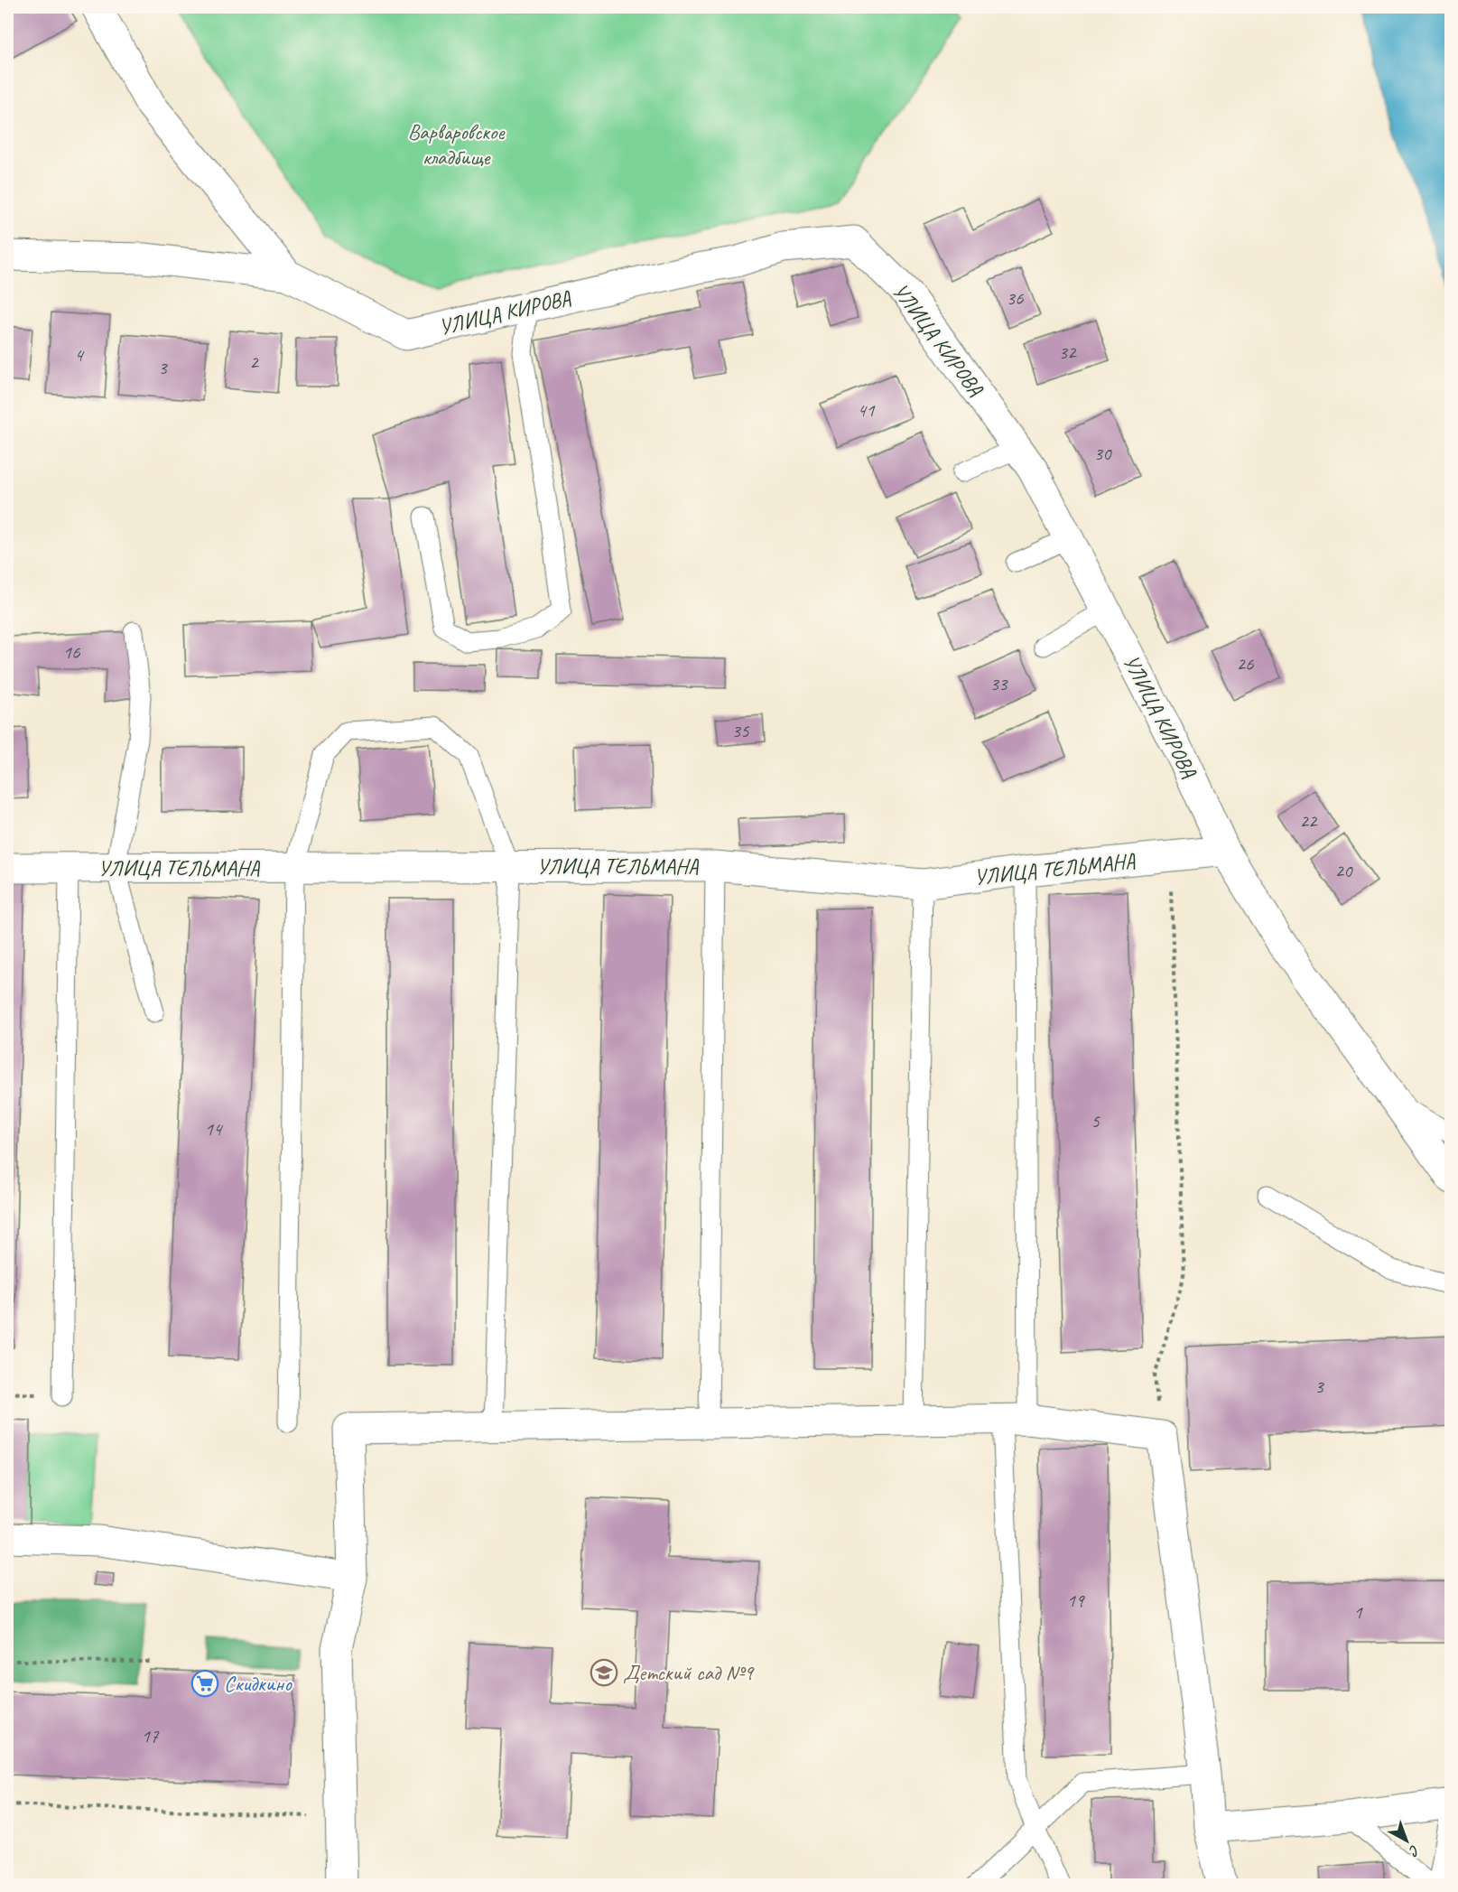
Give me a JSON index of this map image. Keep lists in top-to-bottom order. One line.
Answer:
{"streets":{"street":["УЛИЦА КИРОВА","УЛИЦА ТЕЛЬМАНА"]},"crossings":[["УЛИЦА КИРОВА","УЛИЦА ТЕЛЬМАНА"]],"parks":["Варваровское кладбище"],"places":{"school or university":["Детский сад №9"],"supermarket":["Скидкино"]},"house_numbers":["36","32","4","2","3","41","30","16","26","33","35","22","20","5","14","3","19","1","17"],"north":"bottom right"}
